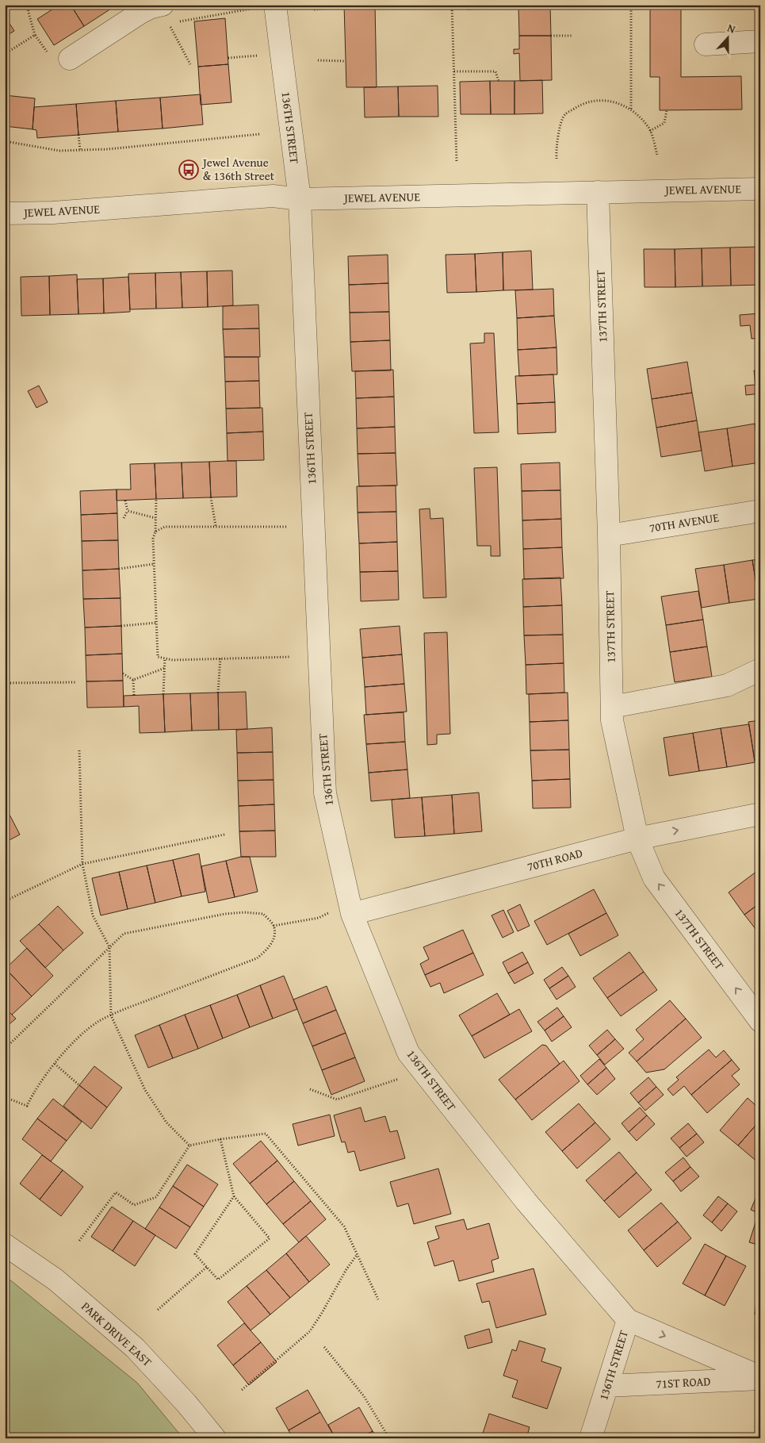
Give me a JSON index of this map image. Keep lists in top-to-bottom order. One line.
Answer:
{"streets":{"street":["136TH STREET","JEWEL AVENUE","137TH STREET","70TH AVENUE","70TH ROAD","PARK DRIVE EAST","71ST ROAD"]},"crossings":[["136TH STREET","JEWEL AVENUE"],["136TH STREET","70TH ROAD"],["136TH STREET","71ST ROAD"],["JEWEL AVENUE","137TH STREET"],["137TH STREET","70TH AVENUE"],["137TH STREET","70TH ROAD"]],"one_way":["71ST ROAD"],"places":{"bus stop":["Jewel Avenue & 136th Street"]},"north":"top"}
